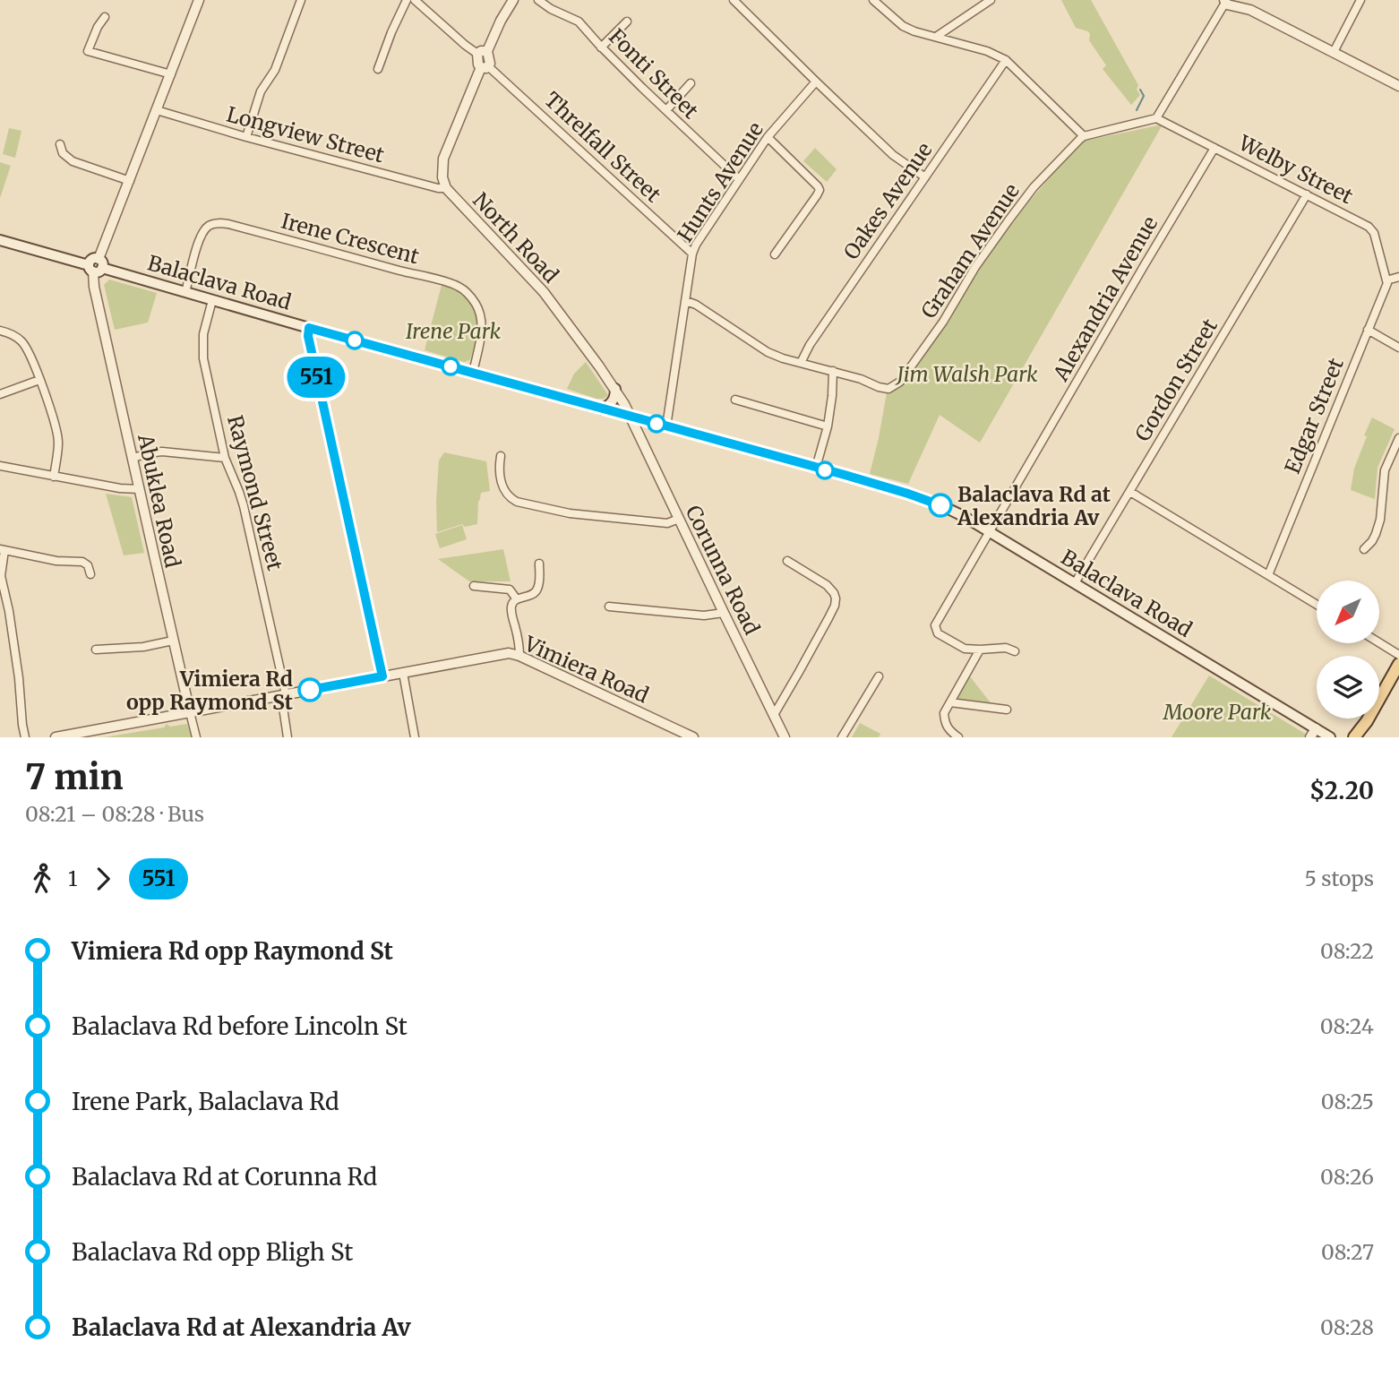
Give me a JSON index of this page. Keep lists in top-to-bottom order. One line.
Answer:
{"streets":{"main road":["Balaclava Road"],"street":["Fonti Street","Longview Street","Threlfall Street","Welby Street","Hunts Avenue","Oakes Avenue","North Road","Irene Crescent","Graham Avenue","Alexandria Avenue","Gordon Street","Edgar Street","Raymond Street","Abuklea Road","Corunna Road","Vimiera Road"]},"crossings":[["Fonti Street","Hunts Avenue"],["Longview Street","North Road"],["Threlfall Street","Hunts Avenue"],["Threlfall Street","North Road"],["Welby Street","Alexandria Avenue"],["Welby Street","Gordon Street"],["Welby Street","Edgar Street"],["Hunts Avenue","Balaclava Road"],["North Road","Balaclava Road"],["North Road","Corunna Road"],["Irene Crescent","Balaclava Road"],["Balaclava Road","Alexandria Avenue"],["Balaclava Road","Gordon Street"],["Balaclava Road","Raymond Street"],["Balaclava Road","Abuklea Road"],["Balaclava Road","Corunna Road"],["Raymond Street","Vimiera Road"],["Abuklea Road","Vimiera Road"]],"parks":["Irene Park","Jim Walsh Park","Moore Park"],"places":["Balaclava Rd at Alexandria Av","Vimiera Rd opp Raymond St"],"lines":["bus line 551"],"north":"bottom left","page":{"on_map":"551","heading":["7 min","08:21 – 08:28 · Bus","$2.20"],"legs":["1","551","5 stops"],"list":[{"name":"Vimiera Rd opp Raymond St","value":"08:22"},{"name":"Balaclava Rd before Lincoln St","value":"08:24"},{"name":"Irene Park, Balaclava Rd","value":"08:25"},{"name":"Balaclava Rd at Corunna Rd","value":"08:26"},{"name":"Balaclava Rd opp Bligh St","value":"08:27"},{"name":"Balaclava Rd at Alexandria Av","value":"08:28"}]}}
